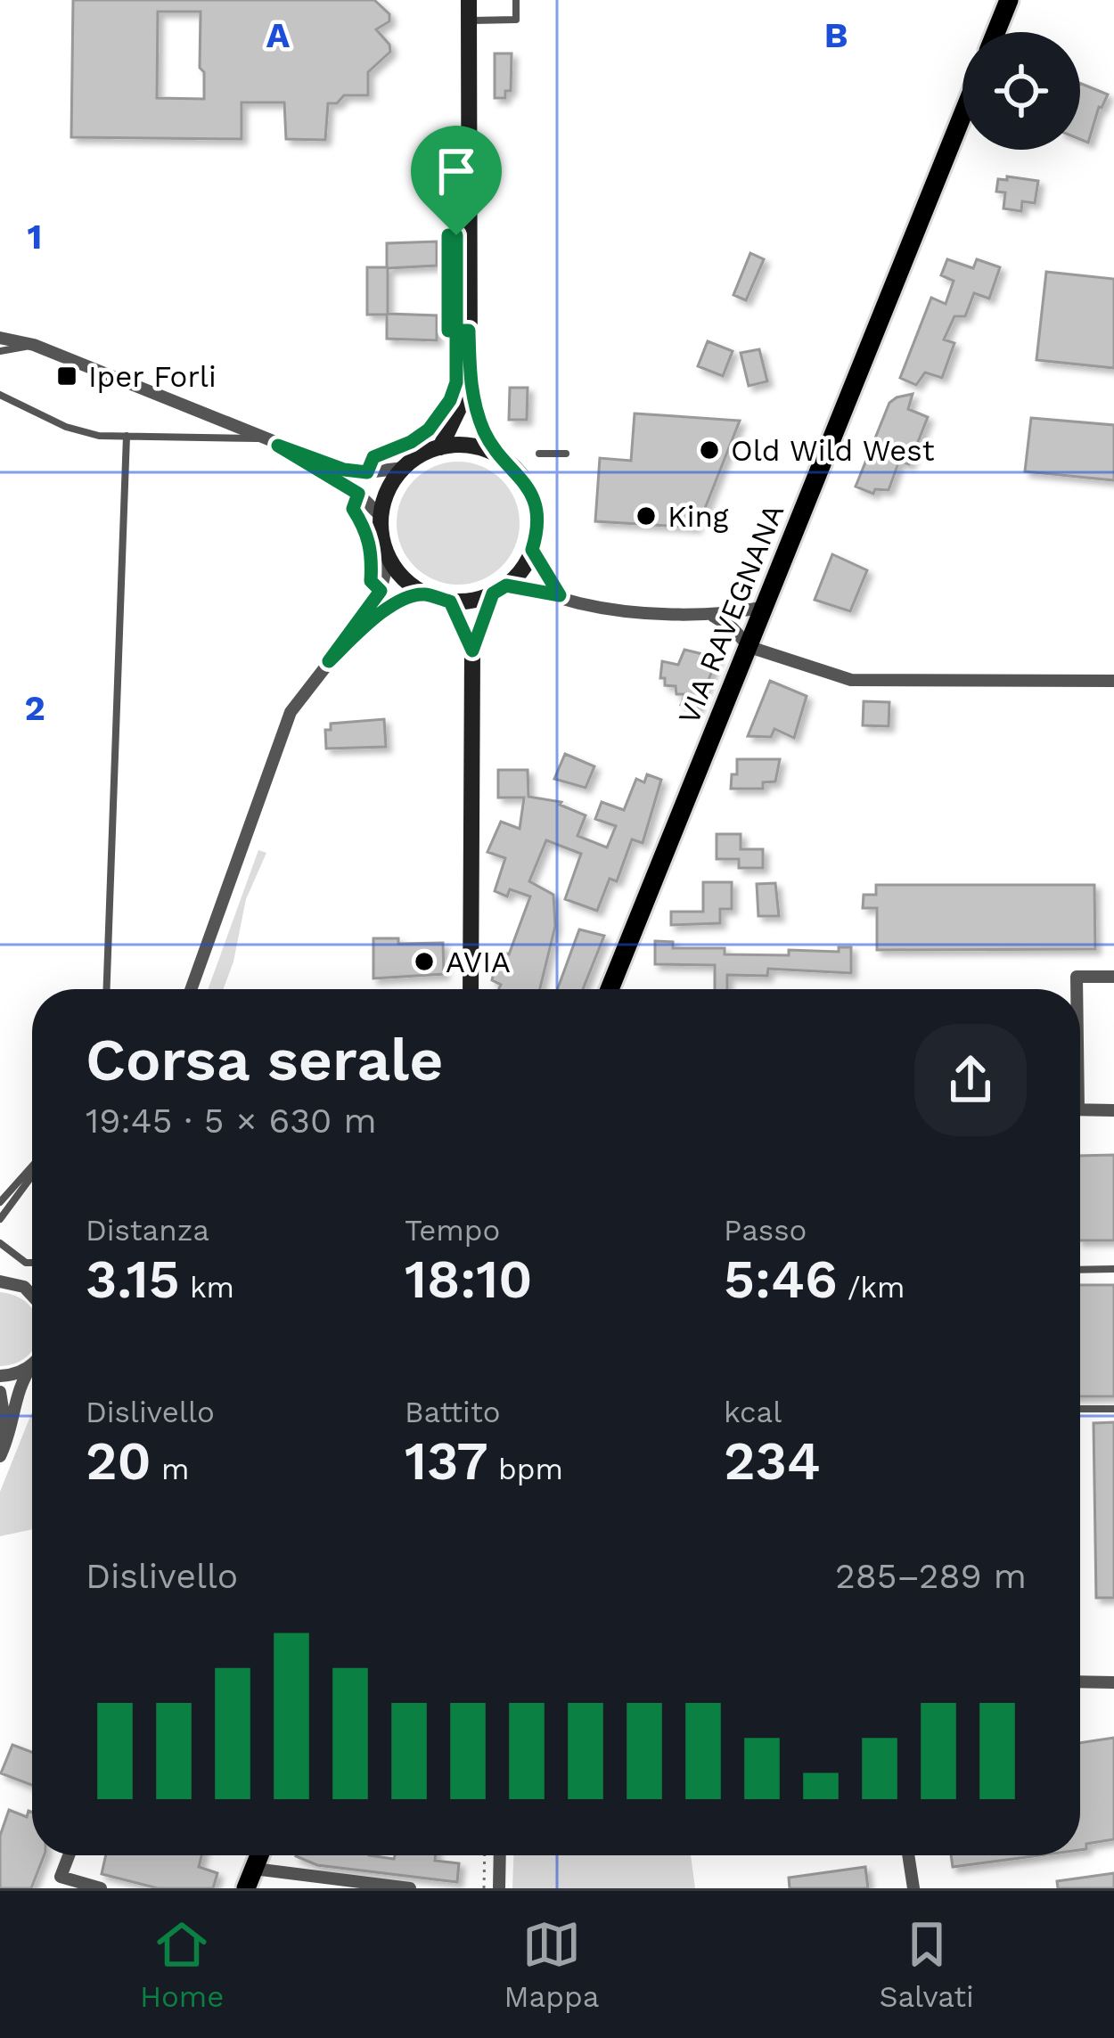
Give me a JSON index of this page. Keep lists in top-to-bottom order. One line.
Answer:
{"streets":{"main road":["VIA RAVEGNANA"]},"places":{"transit":["Iper Forli"],"other":["Old Wild West","King","AVIA"]},"page":{"heading":["Corsa serale","19:45 · 5 × 630 m"],"stats":[["Distanza","3.15 km"],["Tempo","18:10"],["Passo","5:46 /km"],["Dislivello","20 m"],["Battito","137 bpm"],["kcal","234"]],"chart":["Dislivello","285–289 m"],"tabs":["Home","Mappa","Salvati"]},"grid":{"columns":["A","B"],"rows":["1","2"]}}
